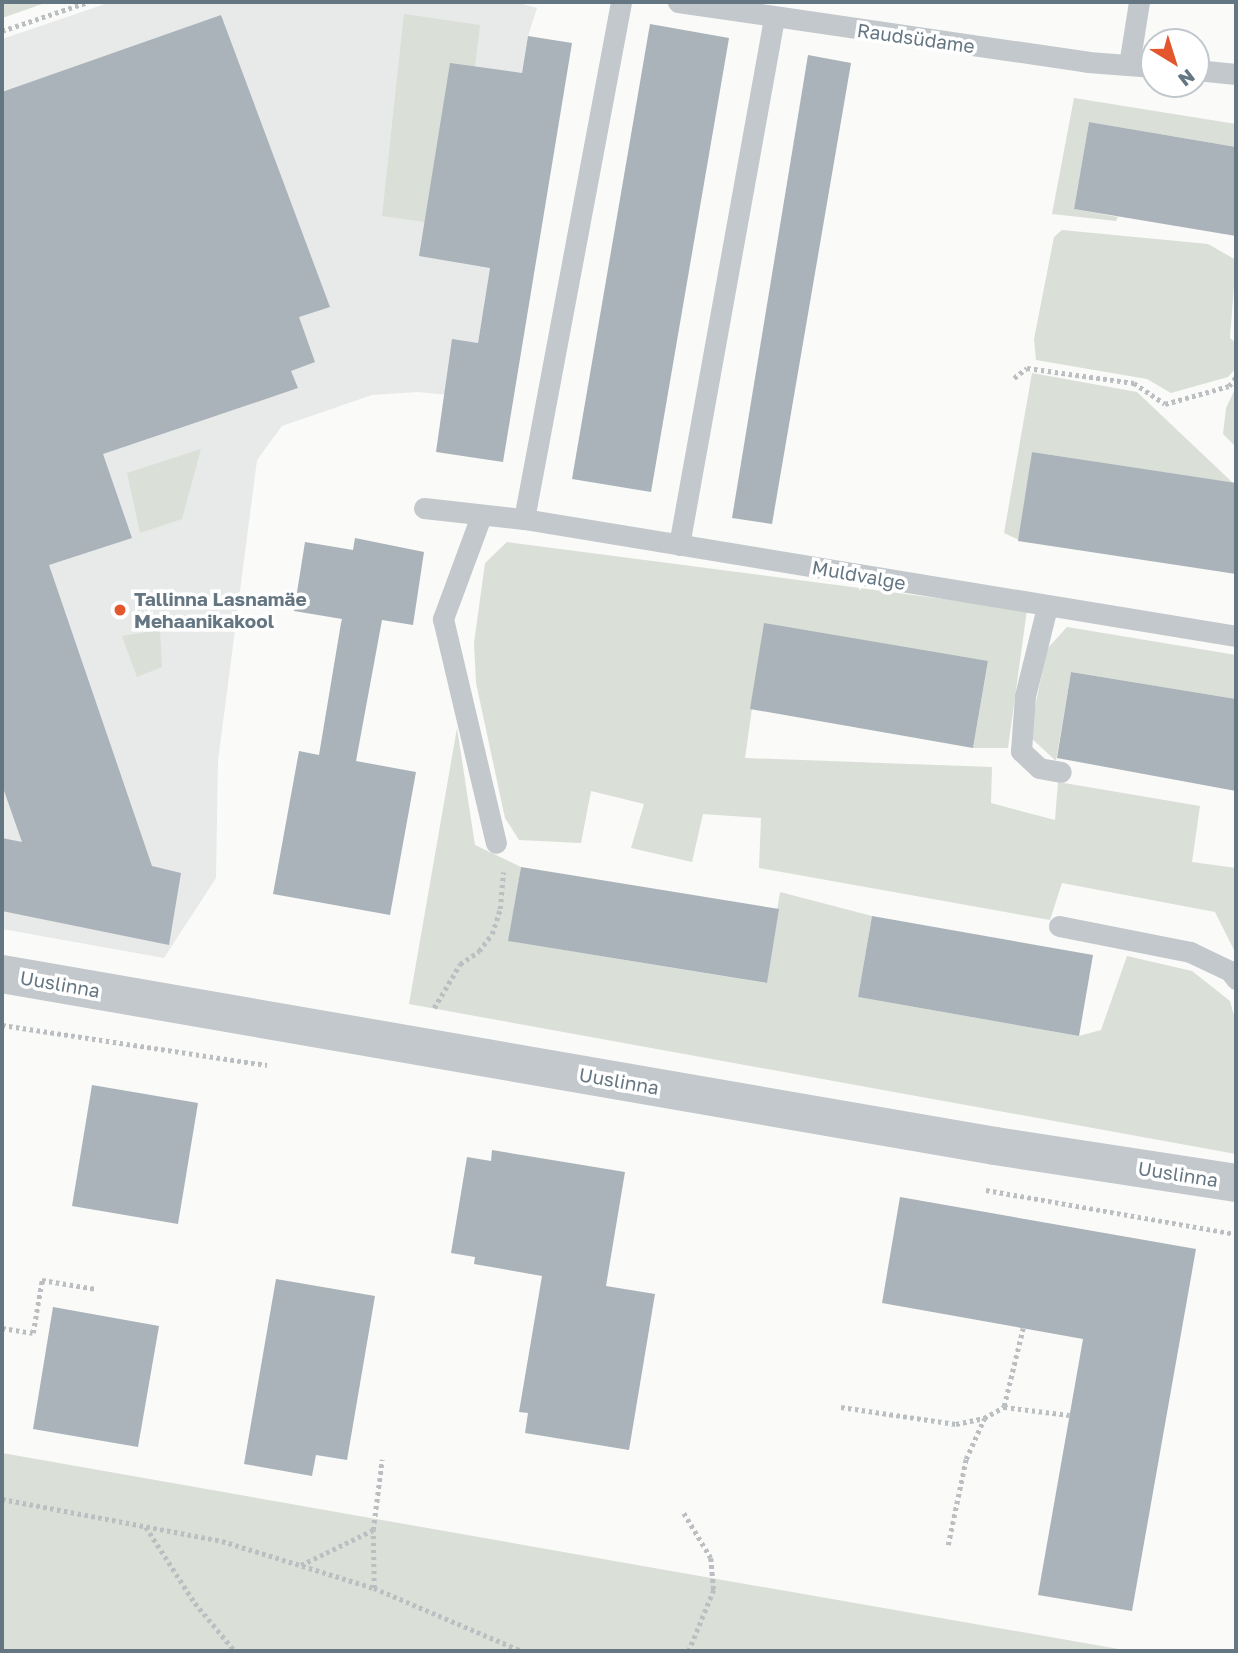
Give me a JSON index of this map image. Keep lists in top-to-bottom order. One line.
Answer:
{"streets":{"street":["Uuslinna"],"lane":["Raudsüdame","Muldvalge"]},"places":["Tallinna Lasnamäe Mehaanikakool"],"north":"bottom right"}
